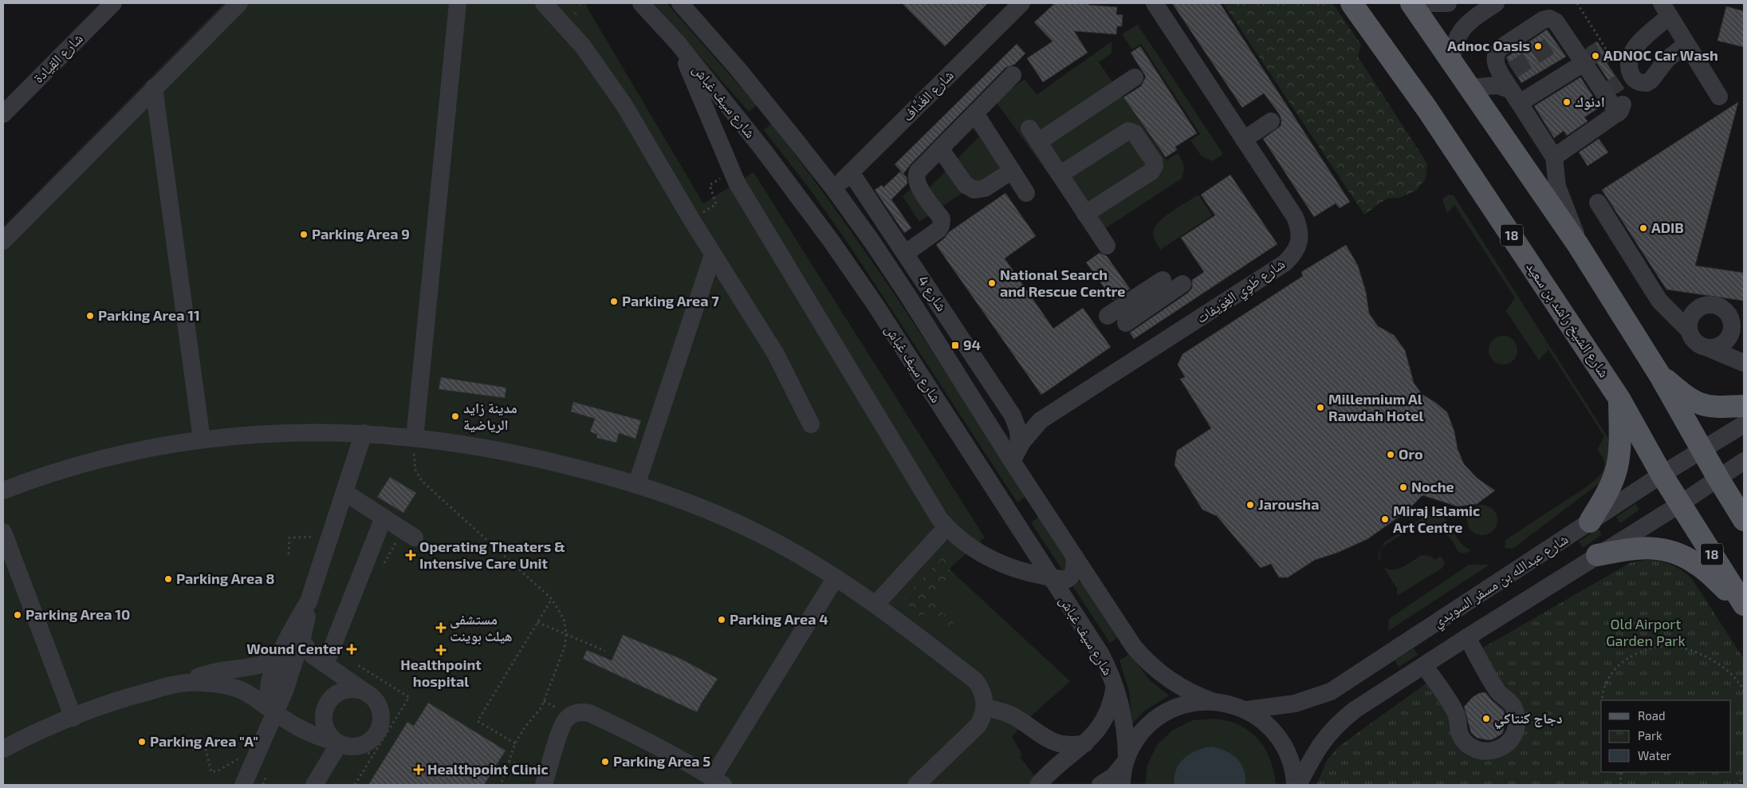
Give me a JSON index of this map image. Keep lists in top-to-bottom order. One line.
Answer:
{"streets":{"main road":["18","شارع الشيخ راشد بن سعيد"],"street":["شارع القِيادة","شارع الغَدَّاف","شارع سيف غباش","شارع طَوِي الغِوَيفات","شارع 4","شارع عبدالله بن مسفر السويدي"]},"crossings":[["شارع الغَدَّاف","شارع 4"],["شارع طَوِي الغِوَيفات","شارع 4"],["شارع الشيخ راشد بن سعيد","شارع عبدالله بن مسفر السويدي"]],"parks":["Old Airport Garden Park"],"places":{"other":["Adnoc Oasis","ADNOC Car Wash","ادنوك","ADIB","Parking Area 9","National Search and Rescue Centre","Parking Area 7","Parking Area 11","Millennium Al Rawdah Hotel","مدينة زايد الرياضية","Oro","Noche","Jarousha","Miraj Islamic Art Centre","Parking Area 8","Parking Area 10","Parking Area 4","دجاج كنتاكي","Parking Area \"A\"","Parking Area 5"],"transit":["94"],"health":["Operating Theaters & Intensive Care Unit","مستشفى هيلث بوينت","Wound Center","Healthpoint hospital","Healthpoint Clinic"]},"legend":["Road","Park","Water"]}
